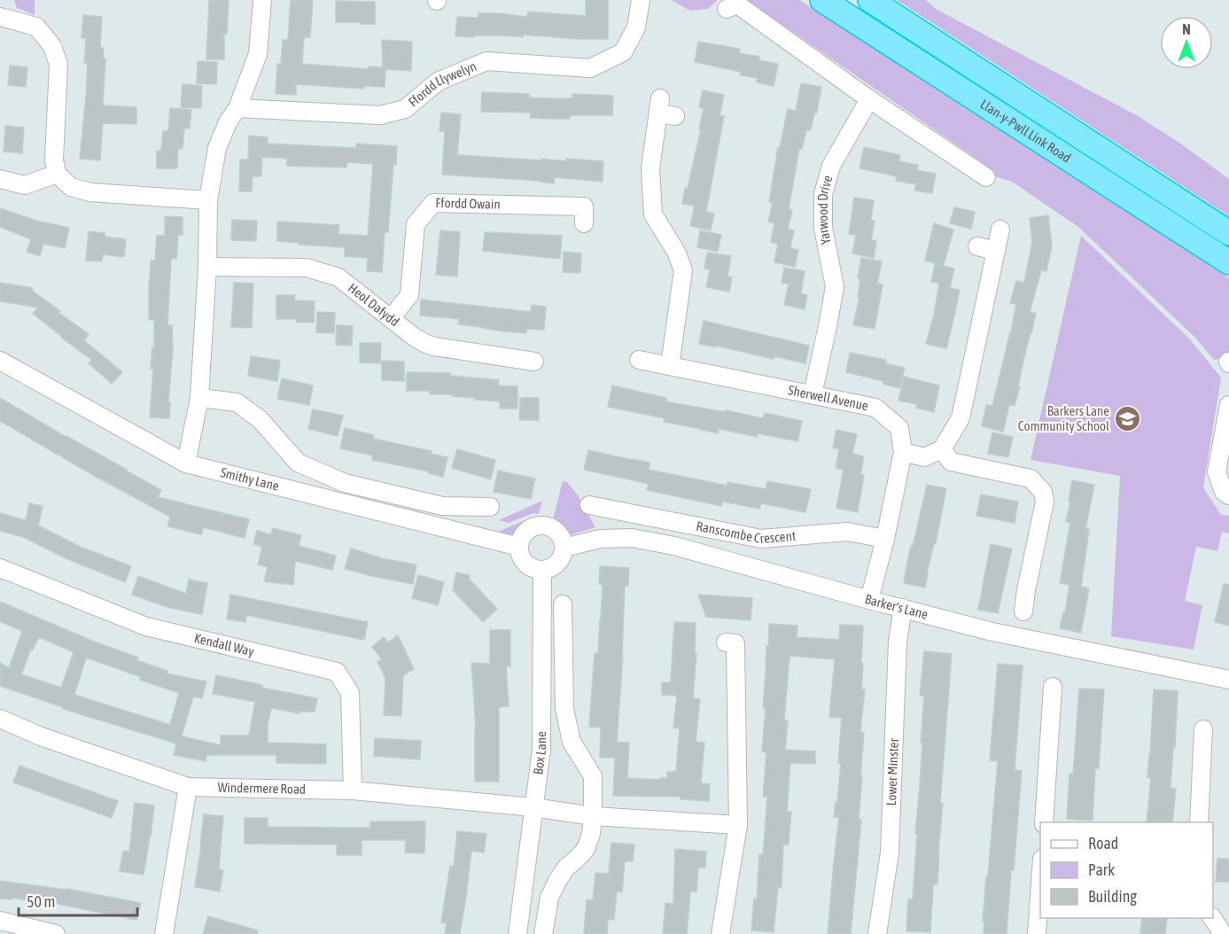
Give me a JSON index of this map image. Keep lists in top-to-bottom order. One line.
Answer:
{"streets":{"highway":["Llan-y-Pwll Link Road"],"street":["Ffordd Llywelyn","Ffordd Owain","Yarwood Drive","Heol Dafydd","Sherwell Avenue","Smithy Lane","Ranscombe Crescent","Barker's Lane","Kendall Way","Box Lane","Lower Minster","Windermere Road"]},"crossings":[["Ffordd Owain","Heol Dafydd"],["Yarwood Drive","Sherwell Avenue"],["Sherwell Avenue","Ranscombe Crescent"],["Sherwell Avenue","Barker's Lane"],["Smithy Lane","Barker's Lane"],["Smithy Lane","Box Lane"],["Barker's Lane","Box Lane"],["Barker's Lane","Lower Minster"],["Kendall Way","Windermere Road"],["Box Lane","Windermere Road"]],"places":{"school or university":["Barkers Lane Community School"]},"legend":["Road","Park","Building"],"scale_bar":"50 m","north":"top"}
